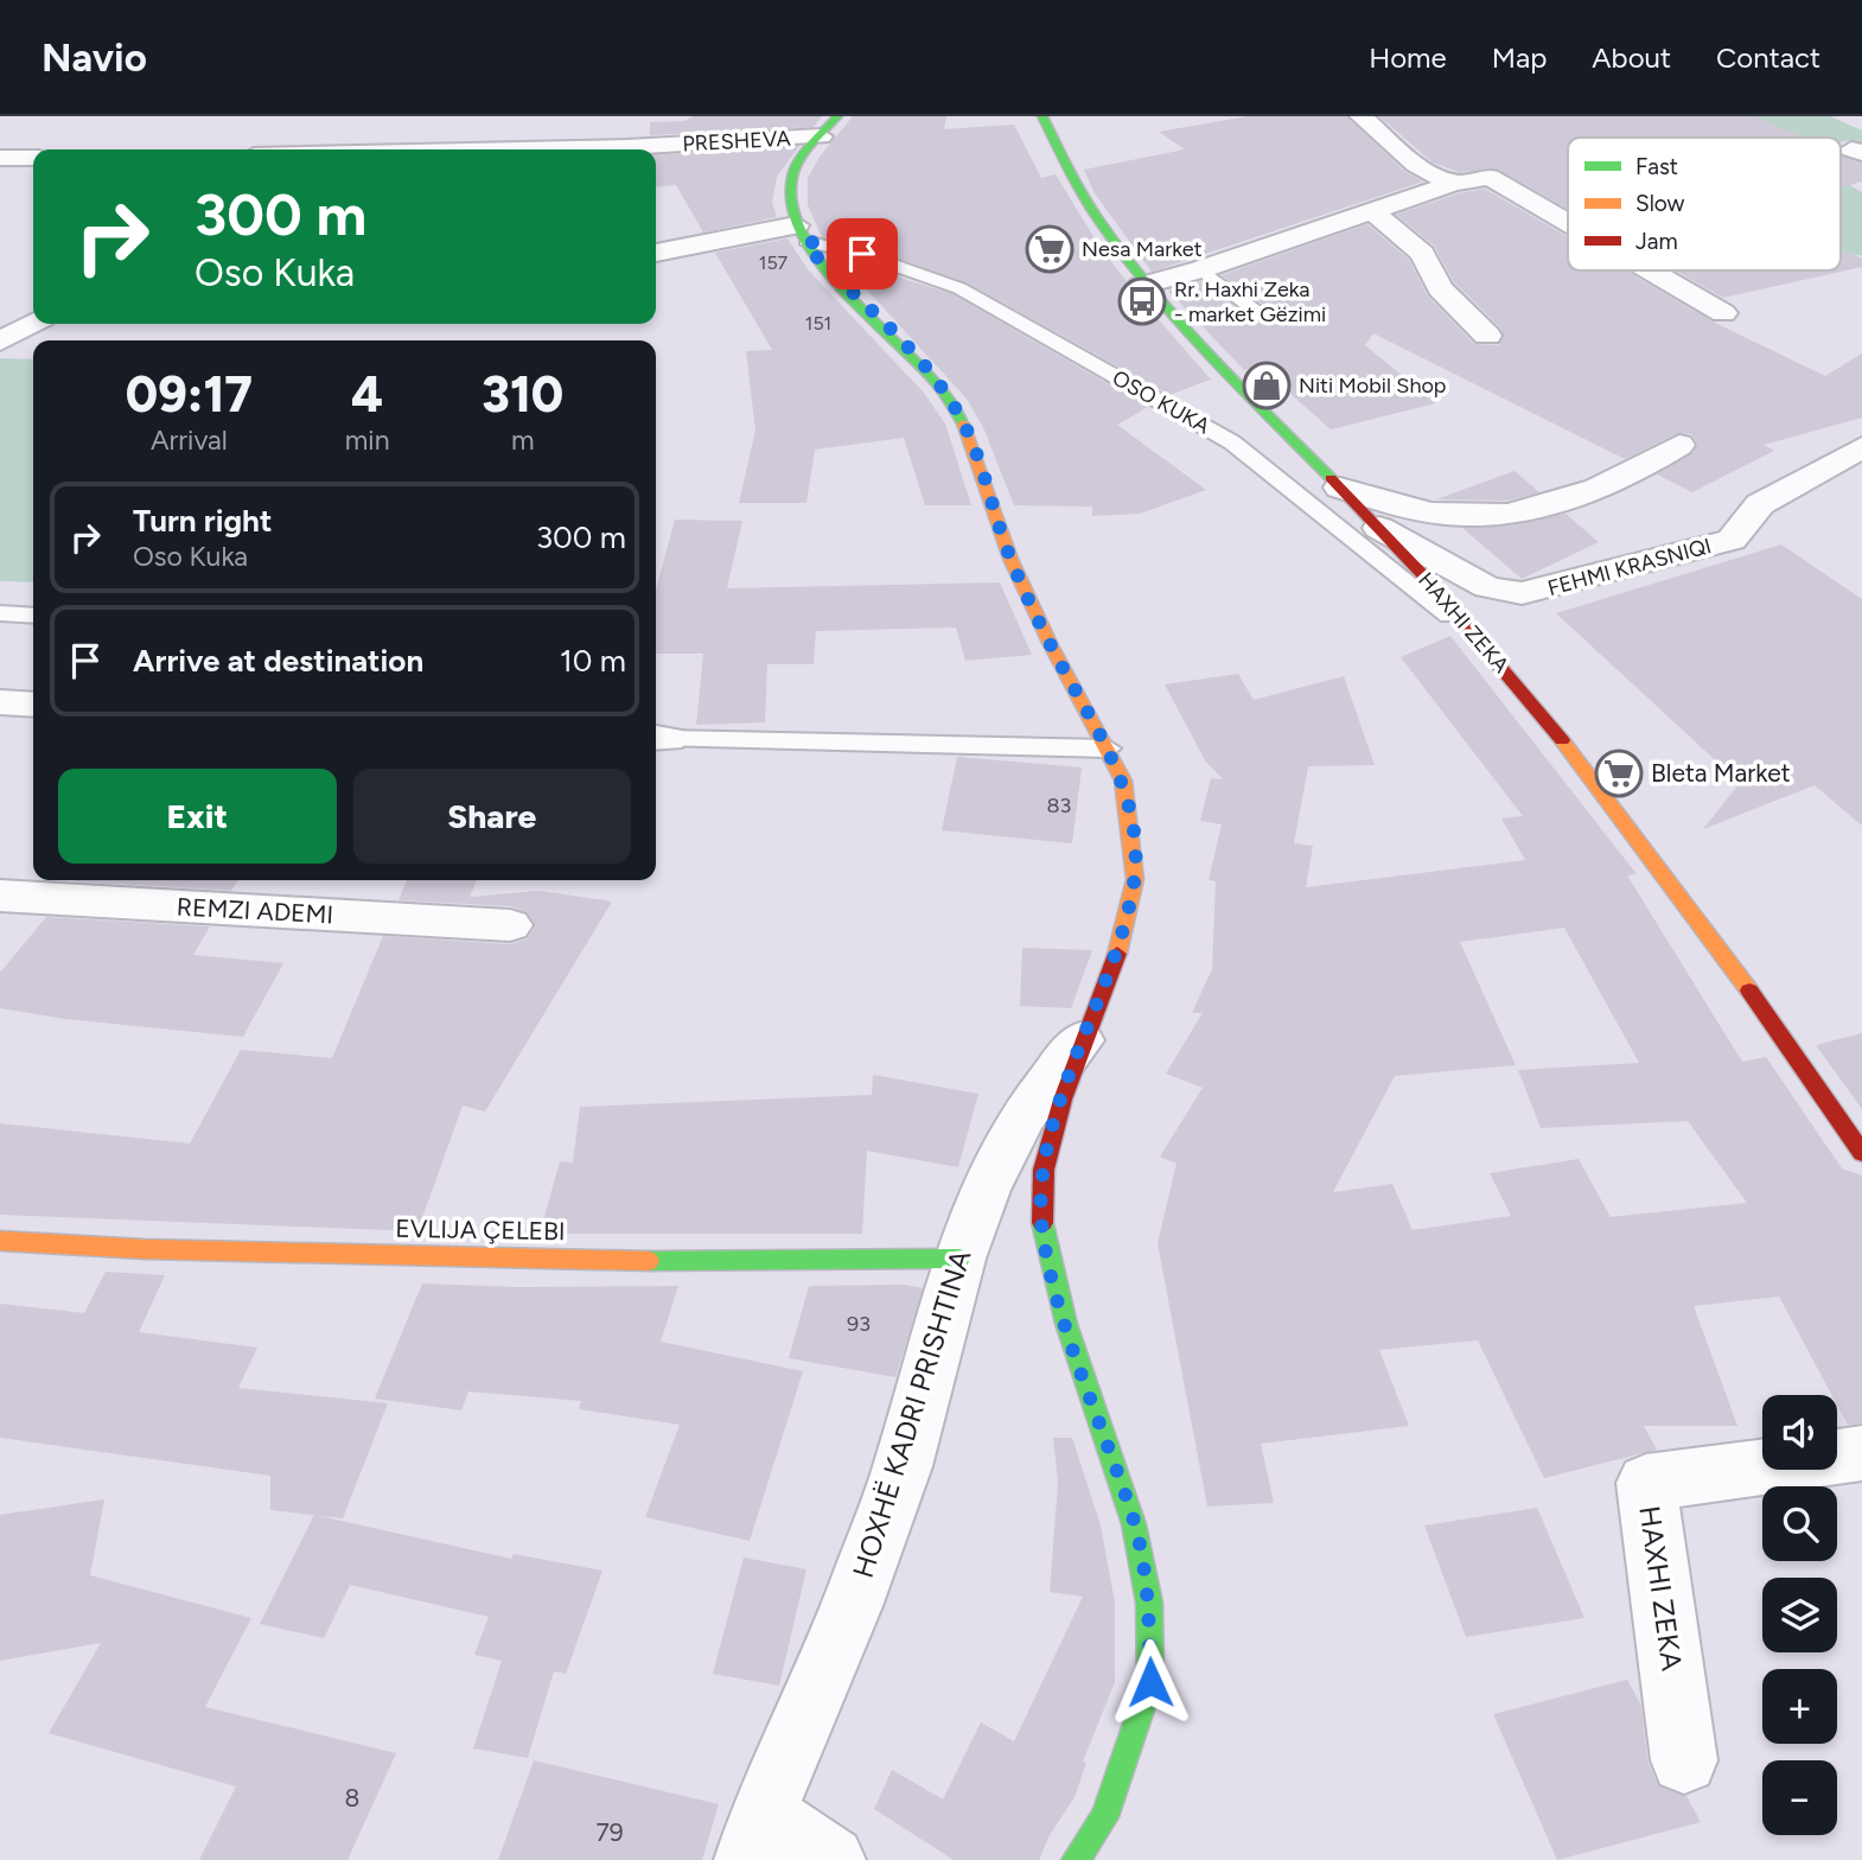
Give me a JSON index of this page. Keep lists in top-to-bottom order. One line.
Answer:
{"streets":{"street":["PRESHEVA","FEHMI KRASNIQI","HAXHI ZEKA","REMZI ADEMI","EVLIJA ÇELEBI","HOXHË KADRI PRISHTINA"],"lane":["OSO KUKA"]},"crossings":[["OSO KUKA","HAXHI ZEKA"],["FEHMI KRASNIQI","HAXHI ZEKA"],["EVLIJA ÇELEBI","HOXHË KADRI PRISHTINA"]],"places":{"supermarket":["Nesa Market","Bleta Market"],"bus stop":["Rr. Haxhi Zeka - market Gëzimi"],"shop":["Niti Mobil Shop"]},"house_numbers":["157","151","83","93","8","79"],"legend":["Fast","Slow","Jam"],"page":{"header":"Navio","nav":["Home","Map","About","Contact"],"turn":["300 m","Oso Kuka"],"eta":["09:17","Arrival","4","min","310","m"],"list":[{"name":"Turn right","note":"Oso Kuka","value":"300 m"},{"name":"Arrive at destination","value":"10 m"}],"buttons":["Exit","Share"],"map_buttons":["+","−"]}}
